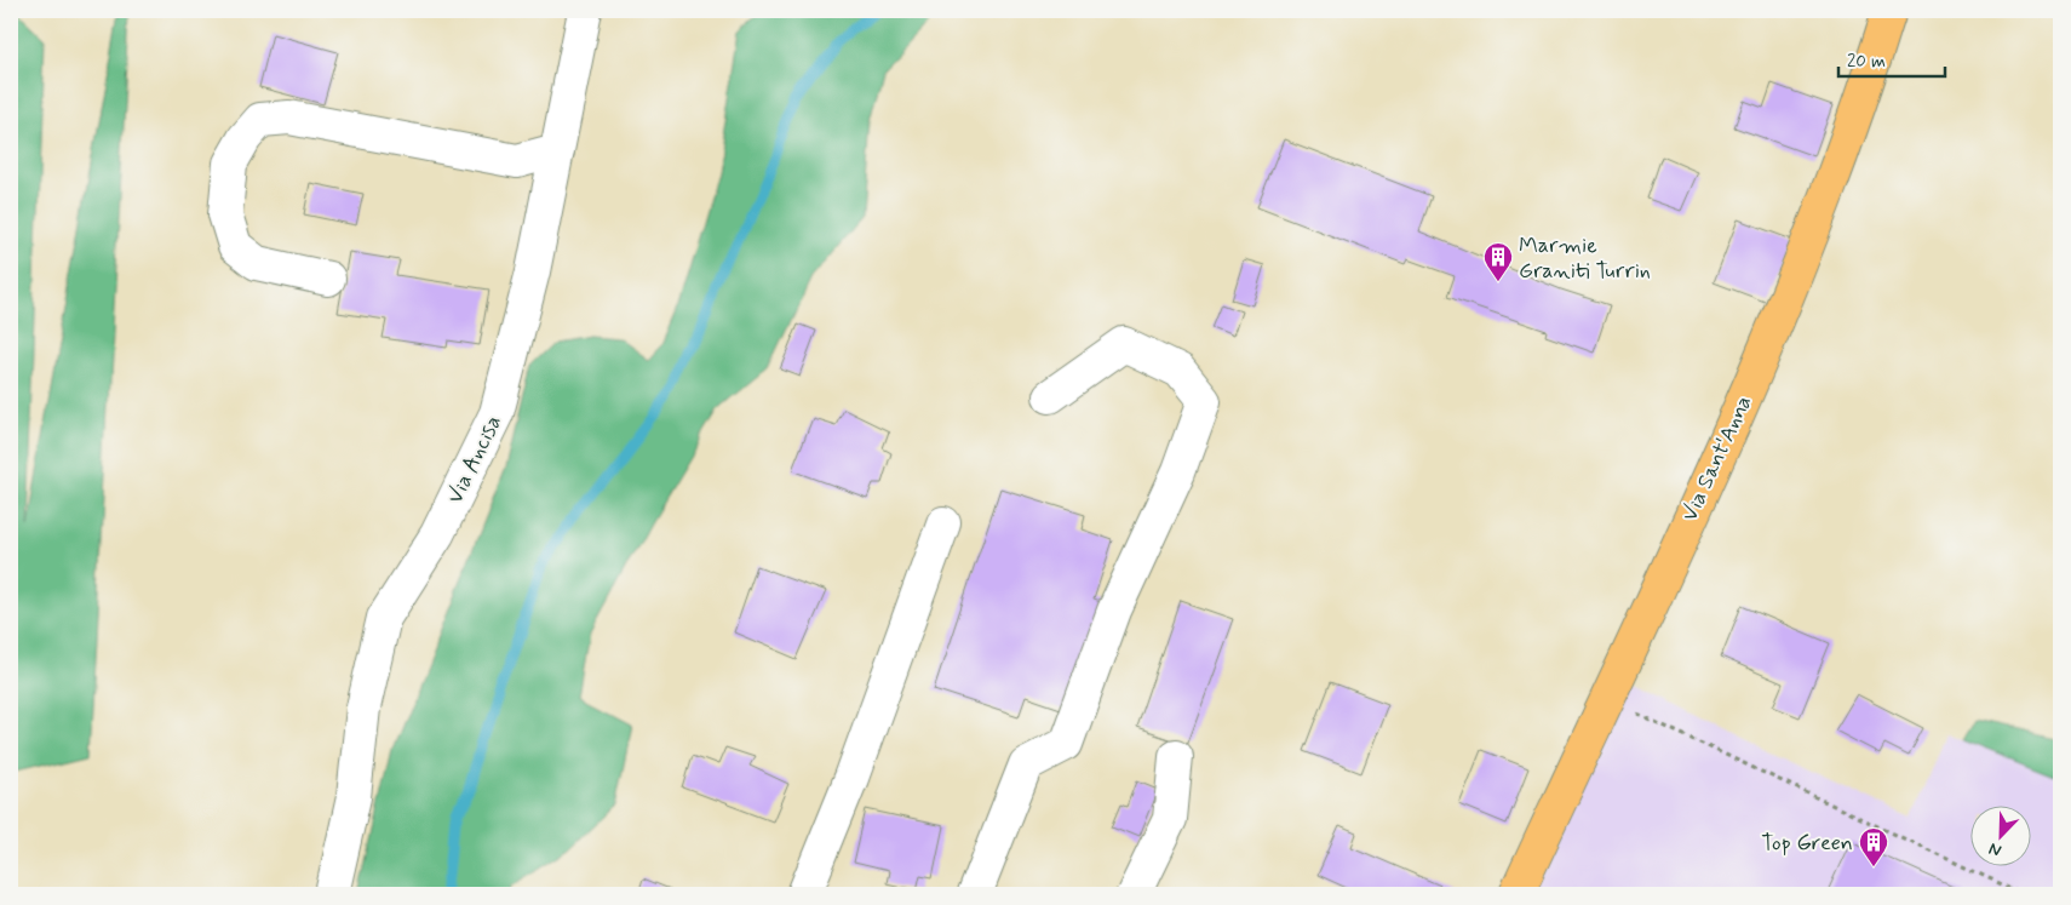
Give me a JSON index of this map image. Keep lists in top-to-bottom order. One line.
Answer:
{"streets":{"main road":["Via Sant'Anna"],"street":["Via Ancisa"]},"places":{"building":["Marmie Graniti Turrin","Top Green"]},"scale_bar":"20 m","north":"bottom left"}
